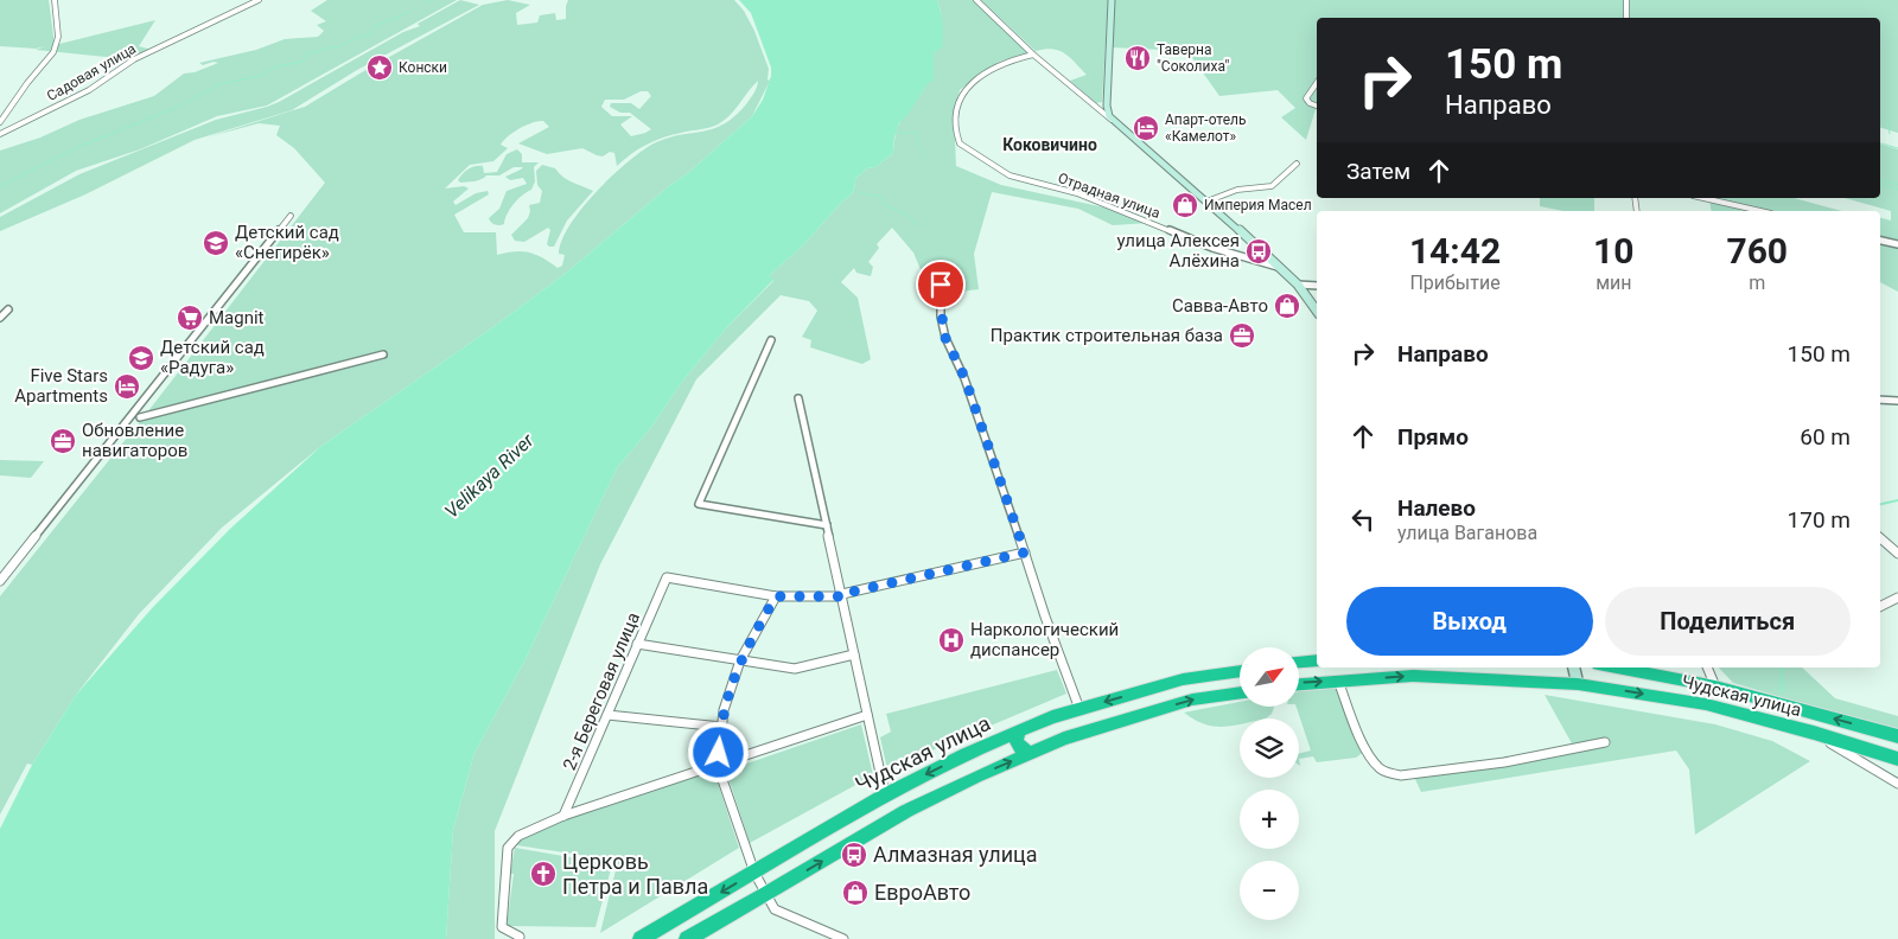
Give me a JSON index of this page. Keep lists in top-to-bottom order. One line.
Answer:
{"streets":{"highway":["Чудская улица"],"street":["Садовая улица","Отрадная улица","2-я Береговая улица"]},"districts":["Коковичино"],"water":["Velikaya River"],"places":{"restaurant":["Таверна \"Соколиха\""],"place":["Конски"],"hotel":["Апарт-отель «Камелот»","Five Stars Apartments"],"shop":["Империя Масел","Савва-Авто","ЕвроАвто"],"school or university":["Детский сад «Снегирёк»","Детский сад «Радуга»"],"bus stop":["улица Алексея Алёхина","Алмазная улица"],"supermarket":["Magnit"],"office":["Практик строительная база","Обновление навигаторов"],"hospital":["Наркологический диспансер"],"church":["Церковь Петра и Павла"]},"north":"top right","page":{"turn":["150 m","Направо"],"then":"Затем","eta":["14:42","Прибытие","10","мин","760","m"],"list":[{"name":"Направо","value":"150 m"},{"name":"Прямо","value":"60 m"},{"name":"Налево","note":"улица Ваганова","value":"170 m"}],"buttons":["Выход","Поделиться"],"map_buttons":["+","−"]}}
